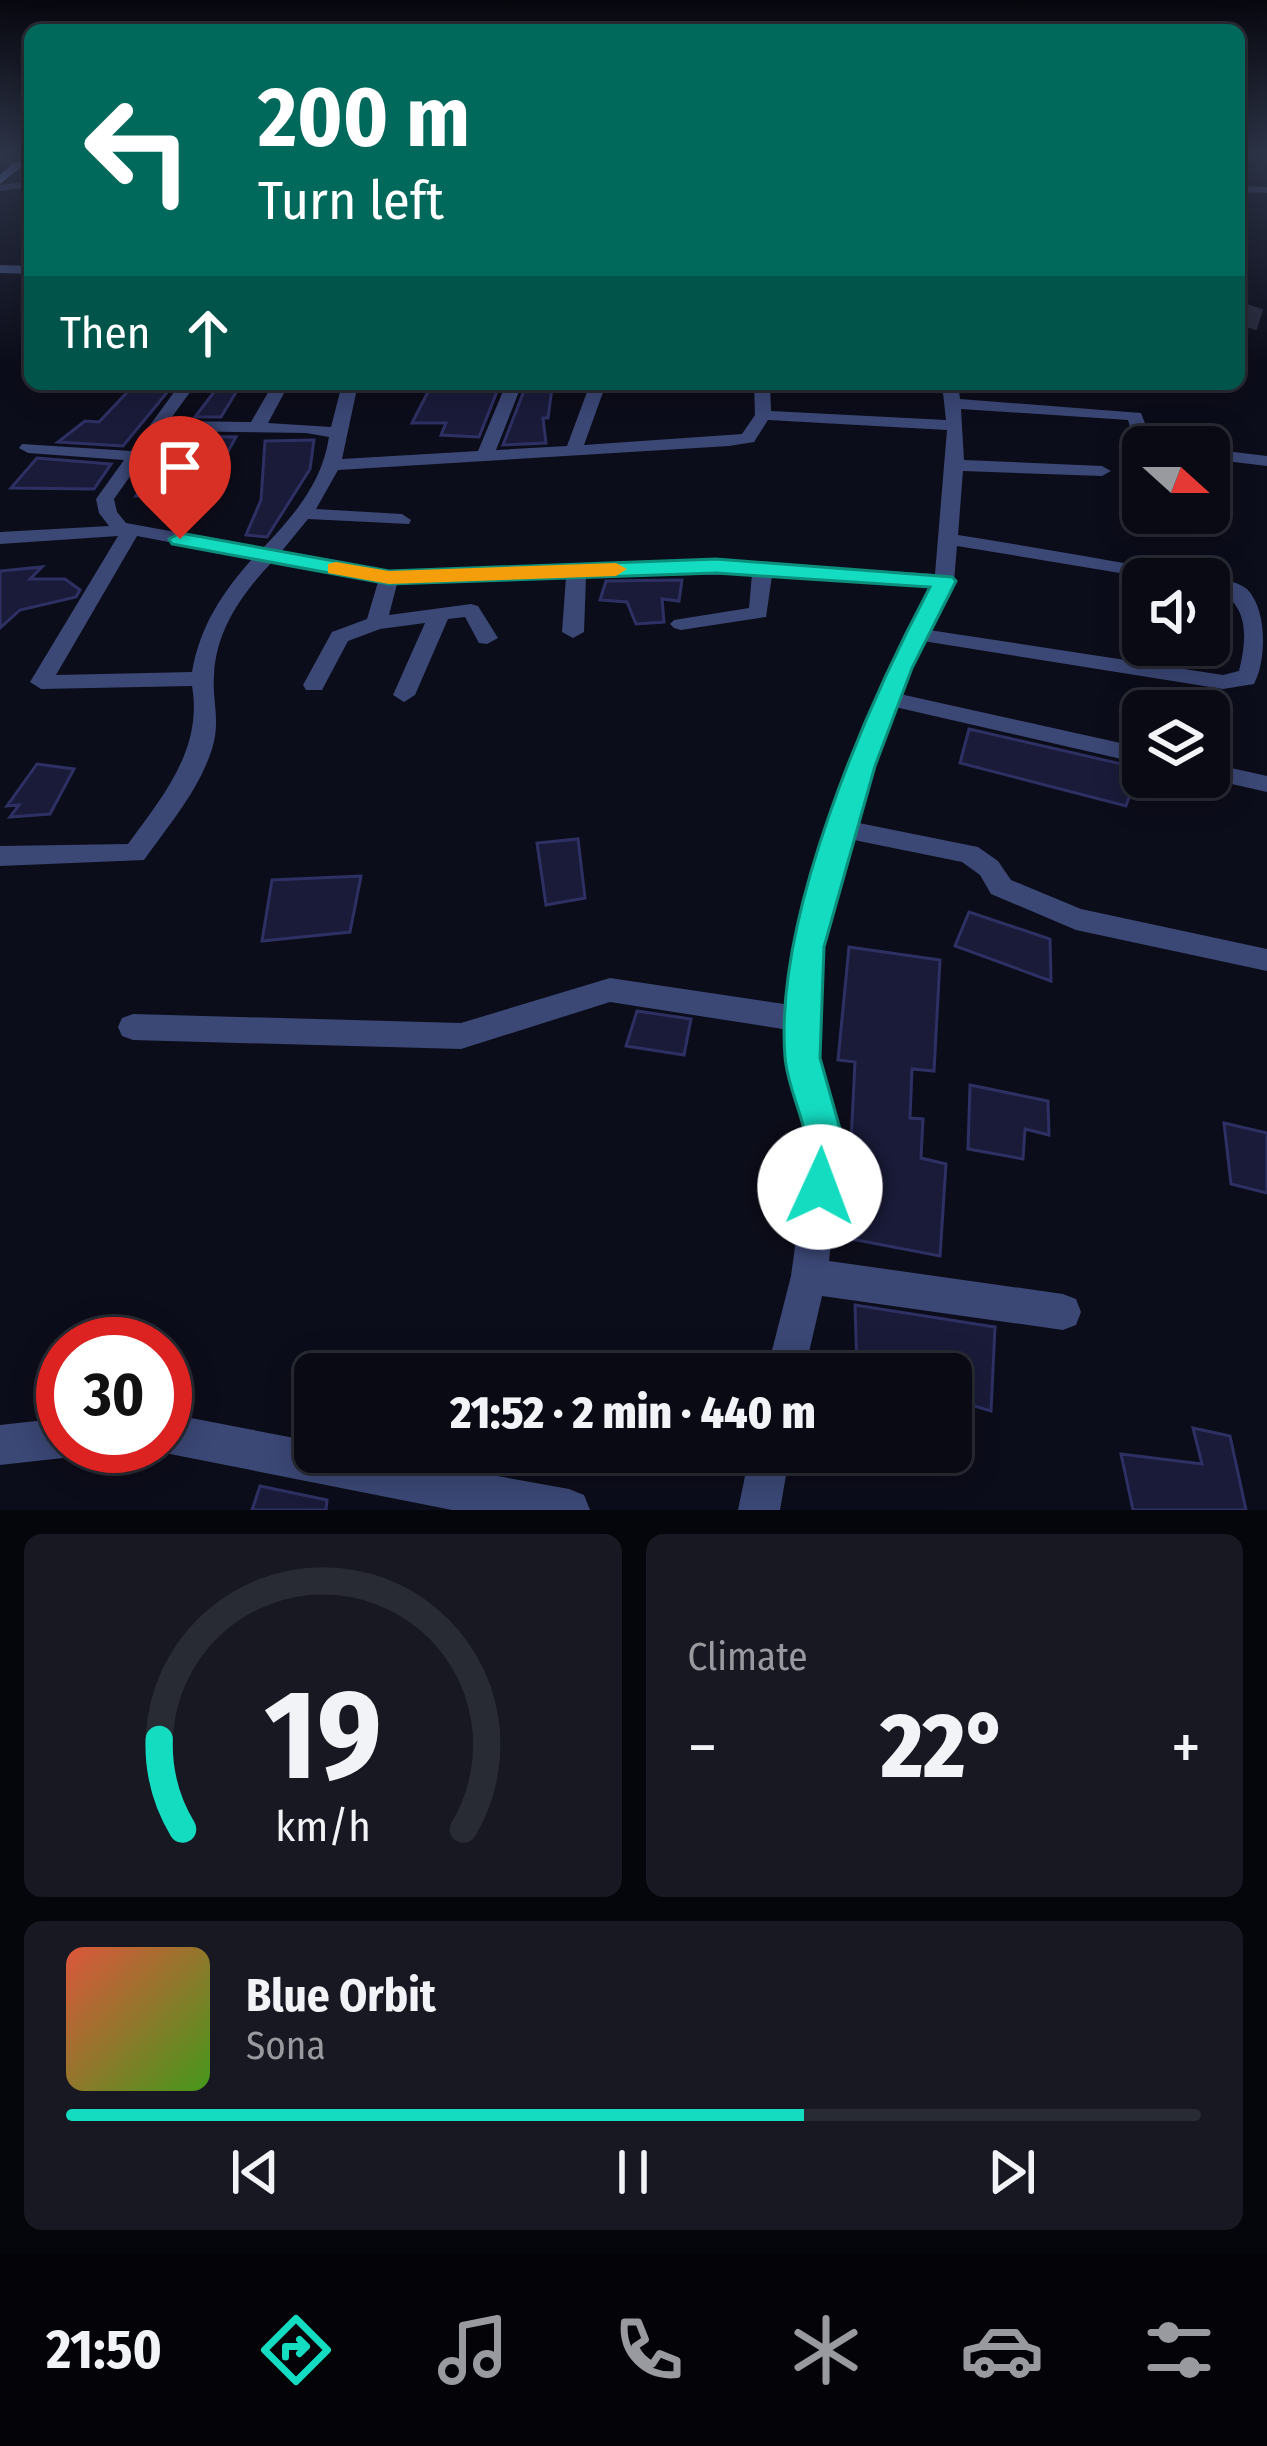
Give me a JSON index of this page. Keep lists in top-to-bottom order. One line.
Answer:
{"north":"right","page":{"turn":["200 m","Turn left"],"then":"Then","limit":"30","trip":"21:52 · 2 min · 440 m","tile":"Climate","heat":["−","22°","+"],"song":["Blue Orbit","Sona"],"tabs":"21:50","gauge":["19","km/h"]}}
